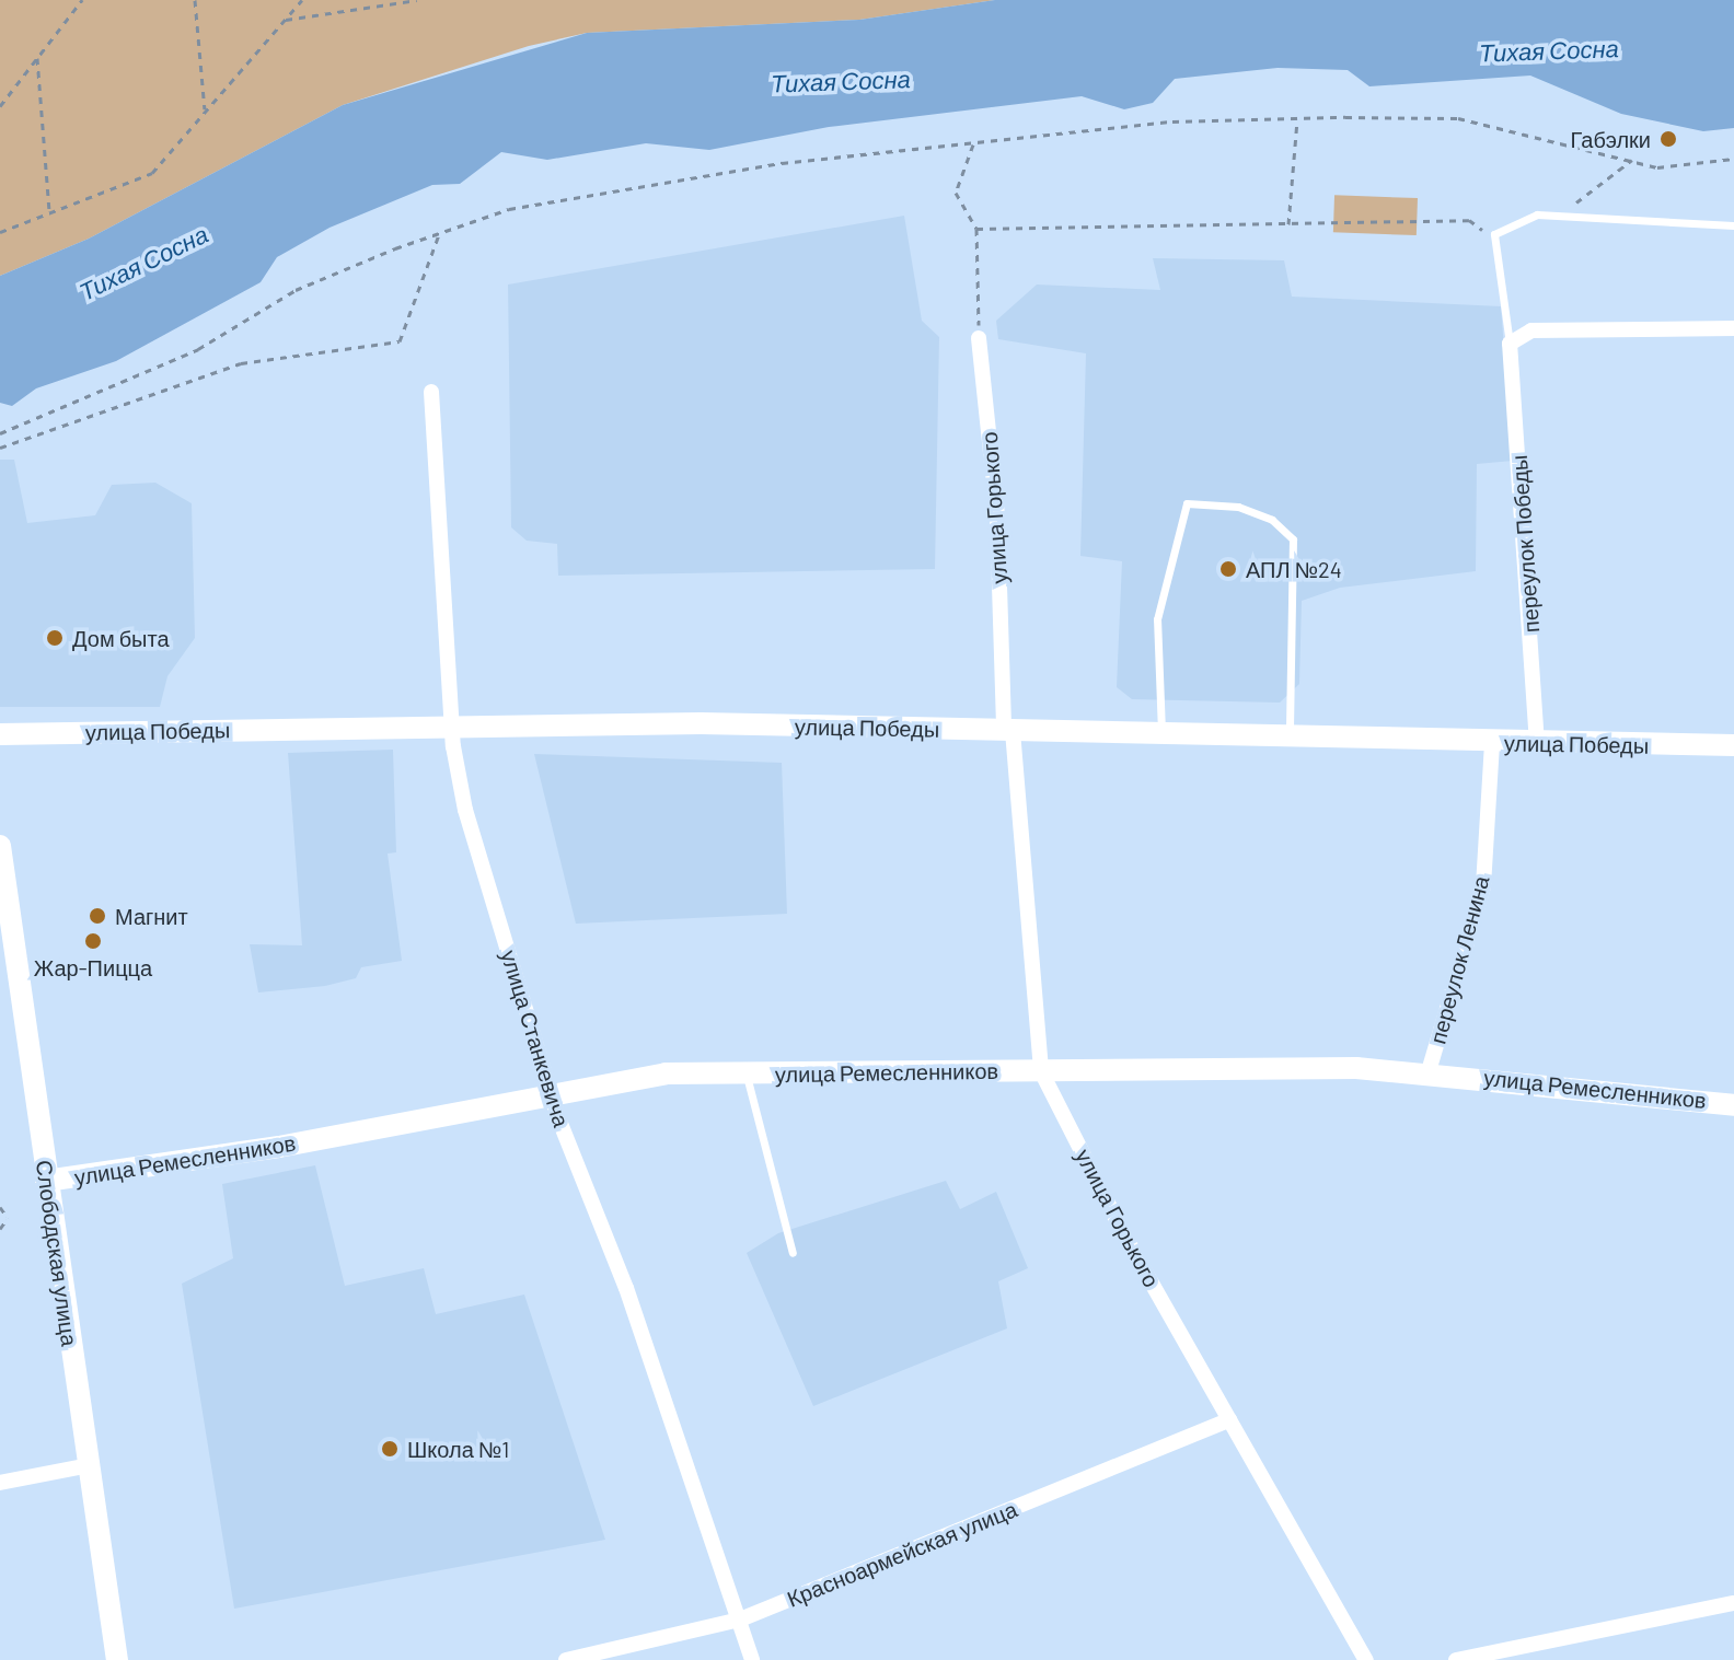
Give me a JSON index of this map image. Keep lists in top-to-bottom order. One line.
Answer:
{"streets":{"street":["улица Горького","переулок Победы","улица Победы","переулок Ленина","улица Станкевича","улица Ремесленников","Слободская улица","Красноармейская улица"]},"crossings":[["улица Горького","улица Победы"],["улица Горького","улица Ремесленников"],["улица Горького","Красноармейская улица"],["переулок Победы","улица Победы"],["улица Победы","переулок Ленина"],["улица Победы","улица Станкевича"],["переулок Ленина","улица Ремесленников"],["улица Станкевича","улица Ремесленников"],["улица Станкевича","Красноармейская улица"],["улица Ремесленников","Слободская улица"]],"water":["Тихая Сосна"],"places":["Габэлки","АПЛ №24","Дом быта","Магнит","Жар-Пицца","Школа №1"]}
